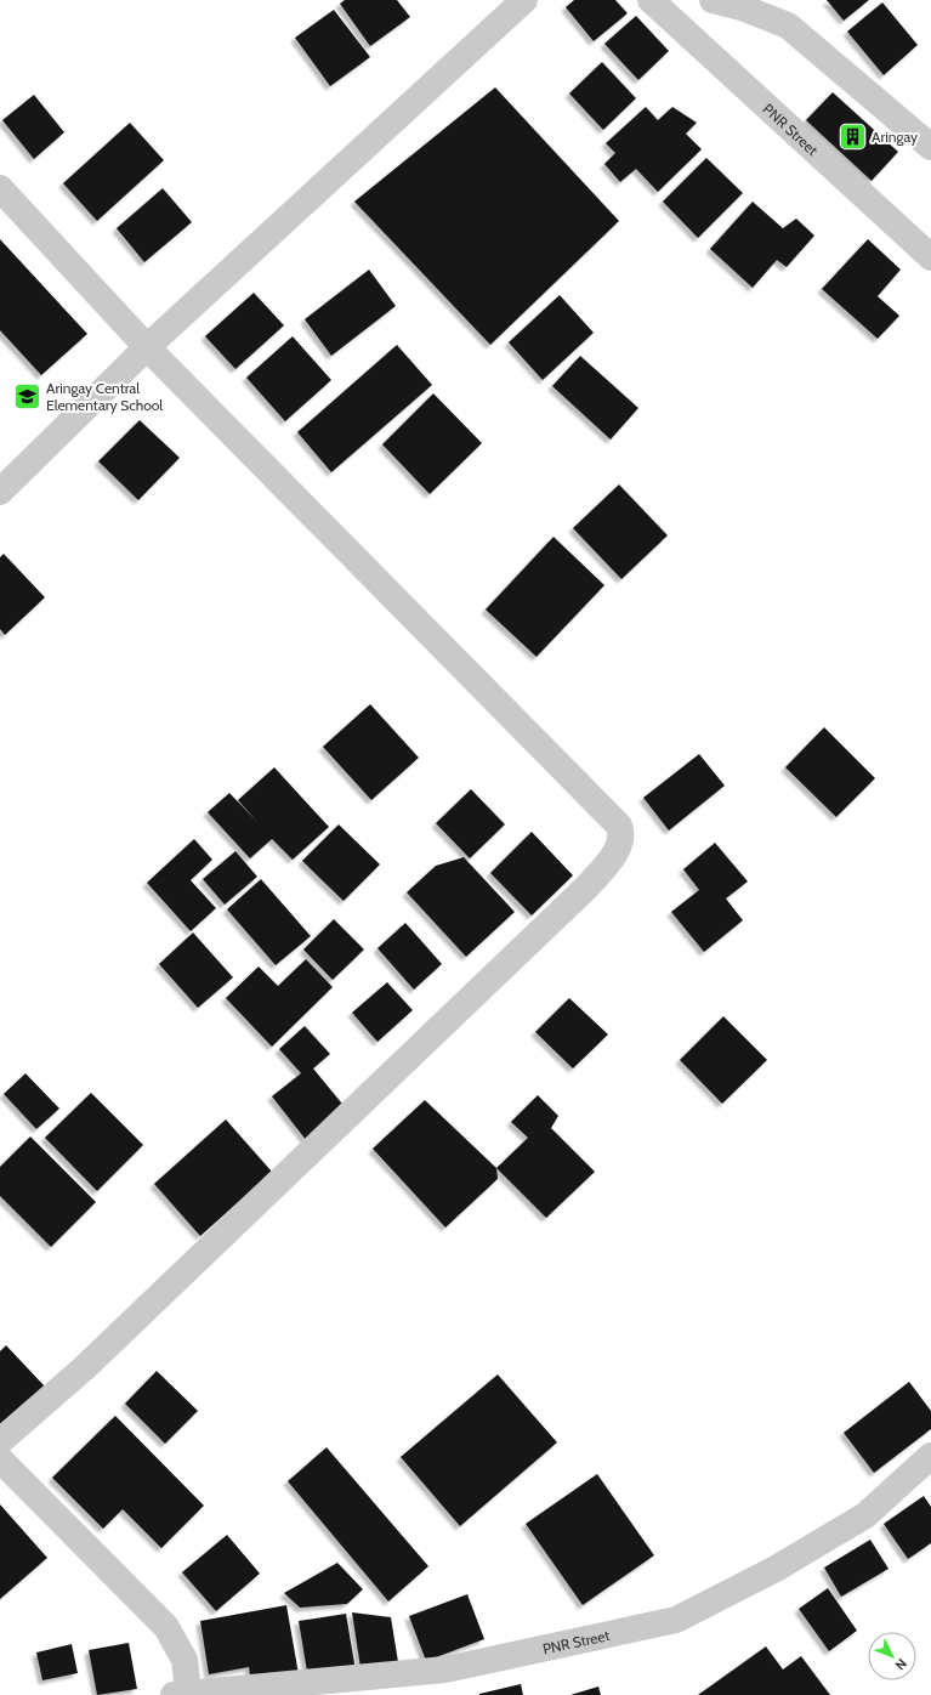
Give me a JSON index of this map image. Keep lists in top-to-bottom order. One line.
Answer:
{"streets":{"street":["PNR Street"]},"places":{"building":["Aringay"],"school or university":["Aringay Central Elementary School"]},"north":"bottom right"}
